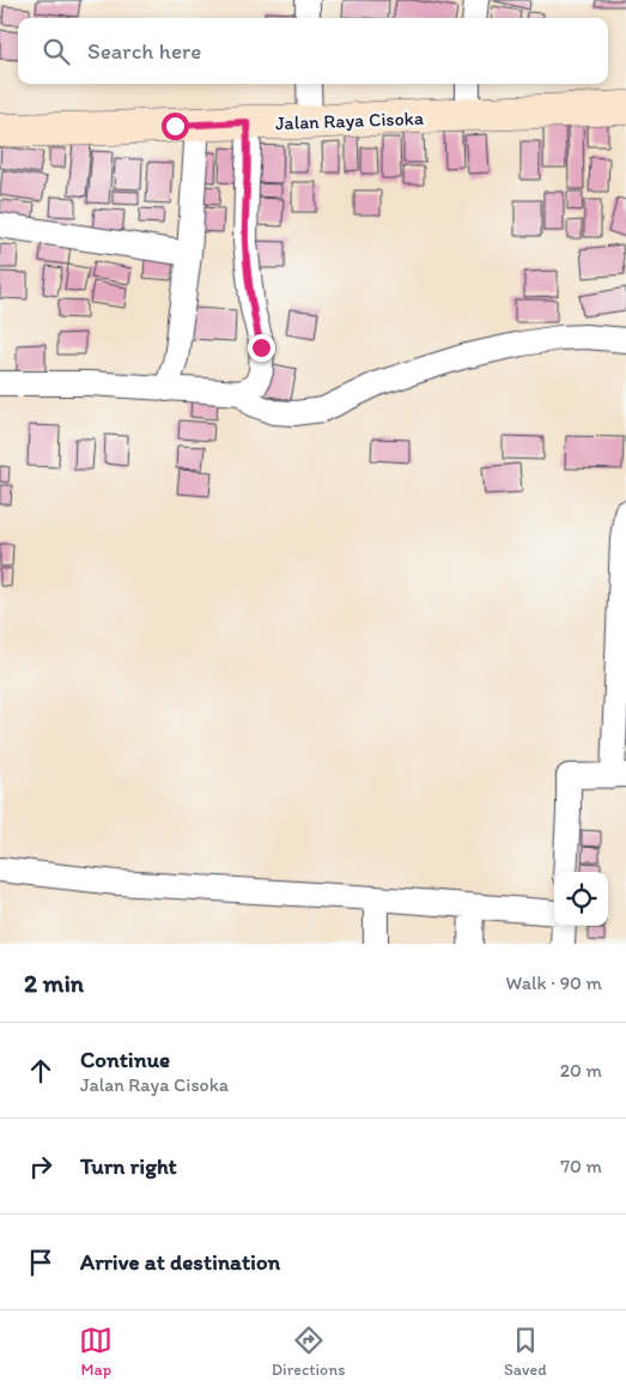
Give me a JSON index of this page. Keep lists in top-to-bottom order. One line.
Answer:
{"streets":{"street":["Jalan Raya Cisoka"]},"page":{"search":"Search here","heading":["2 min","Walk · 90 m"],"list":[["Continue","Jalan Raya Cisoka","20 m"],["Turn right","70 m"],"Arrive at destination"],"nav":["Map","Directions","Saved"]}}
